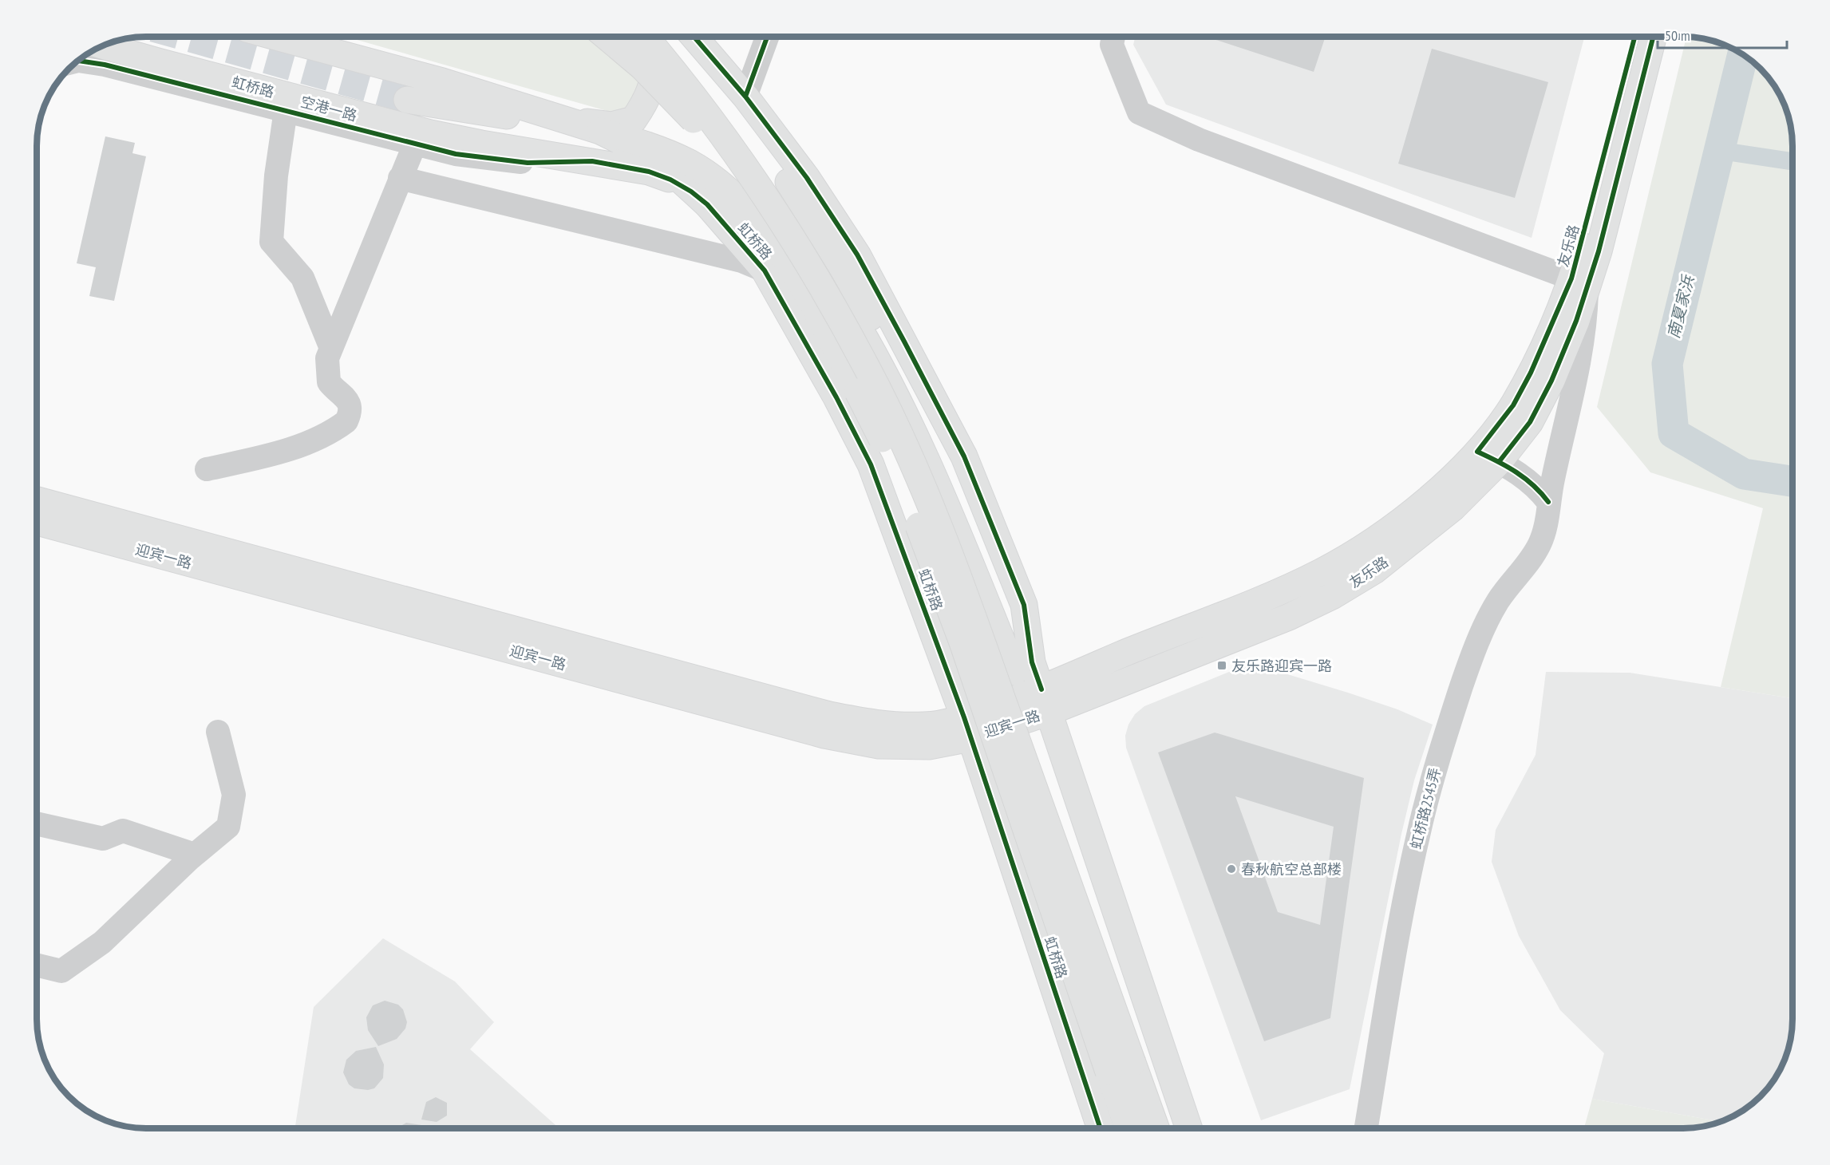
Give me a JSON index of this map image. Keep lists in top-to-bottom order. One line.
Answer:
{"streets":{"main road":["虹桥路","友乐路","迎宾一路"],"street":["空港一路","虹桥路2545弄"]},"crossings":[["虹桥路","空港一路"],["虹桥路","迎宾一路"],["友乐路","迎宾一路"],["友乐路","虹桥路2545弄"]],"water":["南夏家浜"],"places":{"transit":["友乐路迎宾一路"],"other":["春秋航空总部楼"]},"scale_bar":"50 m"}
